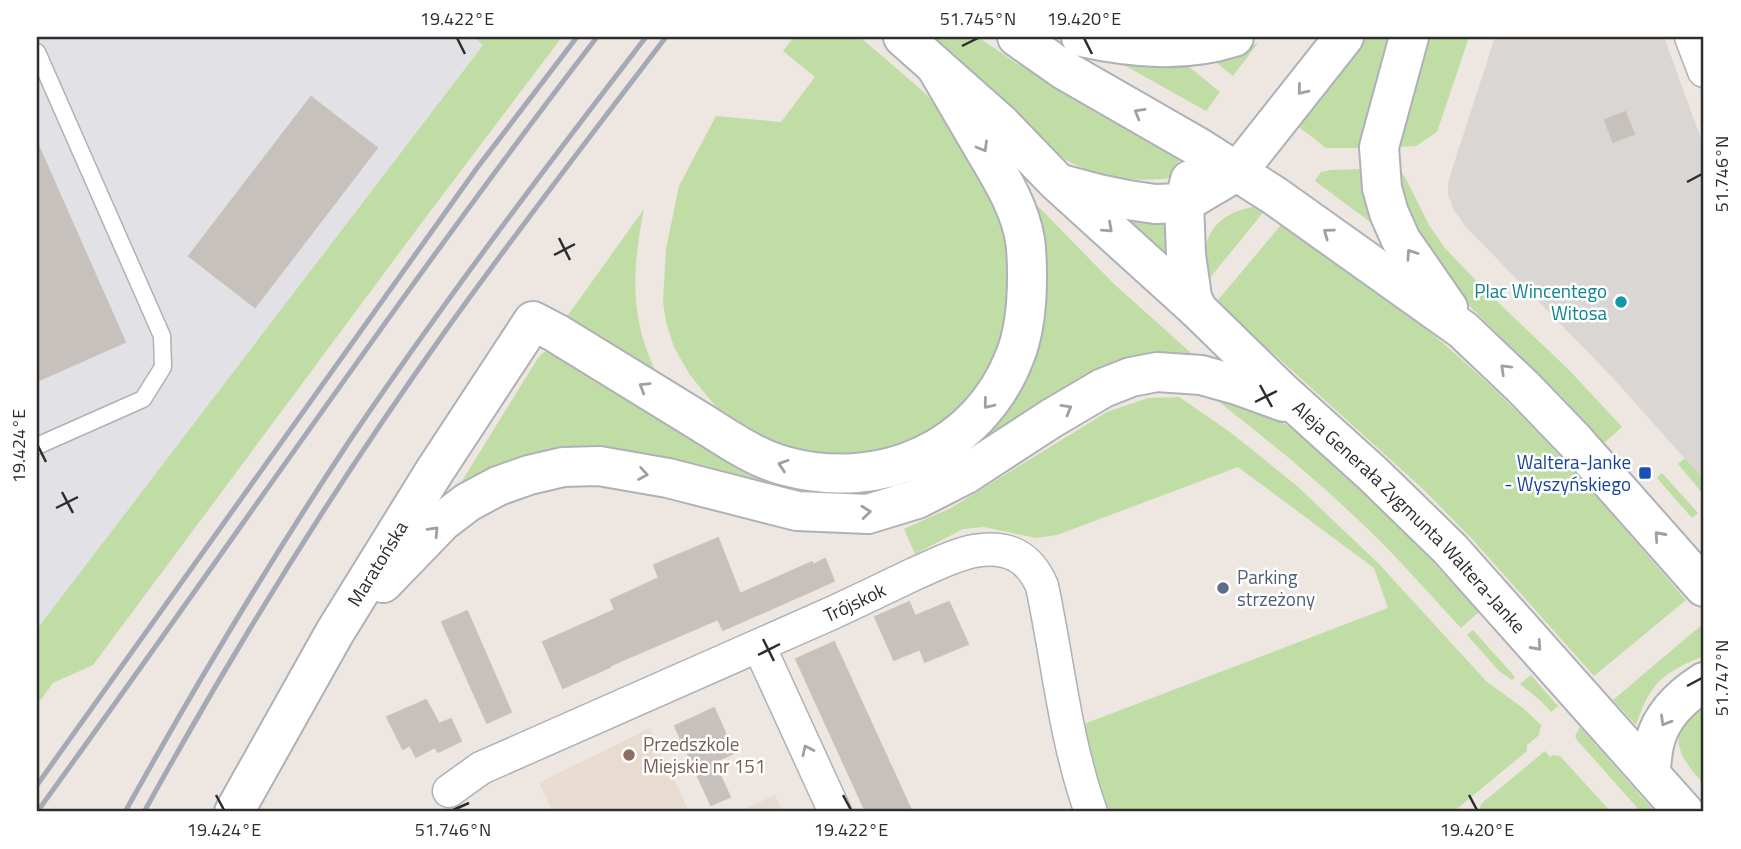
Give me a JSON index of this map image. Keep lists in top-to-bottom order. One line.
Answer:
{"streets":{"main road":["Aleja Generała Zygmunta Waltera-Janke","Maratońska"],"street":["Trójskok"]},"crossings":[["Aleja Generała Zygmunta Waltera-Janke","Maratońska"]],"places":{"other":["Plac Wincentego Witosa","Parking strzeżony","Przedszkole Miejskie nr 151"],"transit":["Waltera-Janke - Wyszyńskiego"]},"coordinates":["19.422°E","51.745°N","19.420°E","51.746°N","19.424°E","51.747°N"]}
